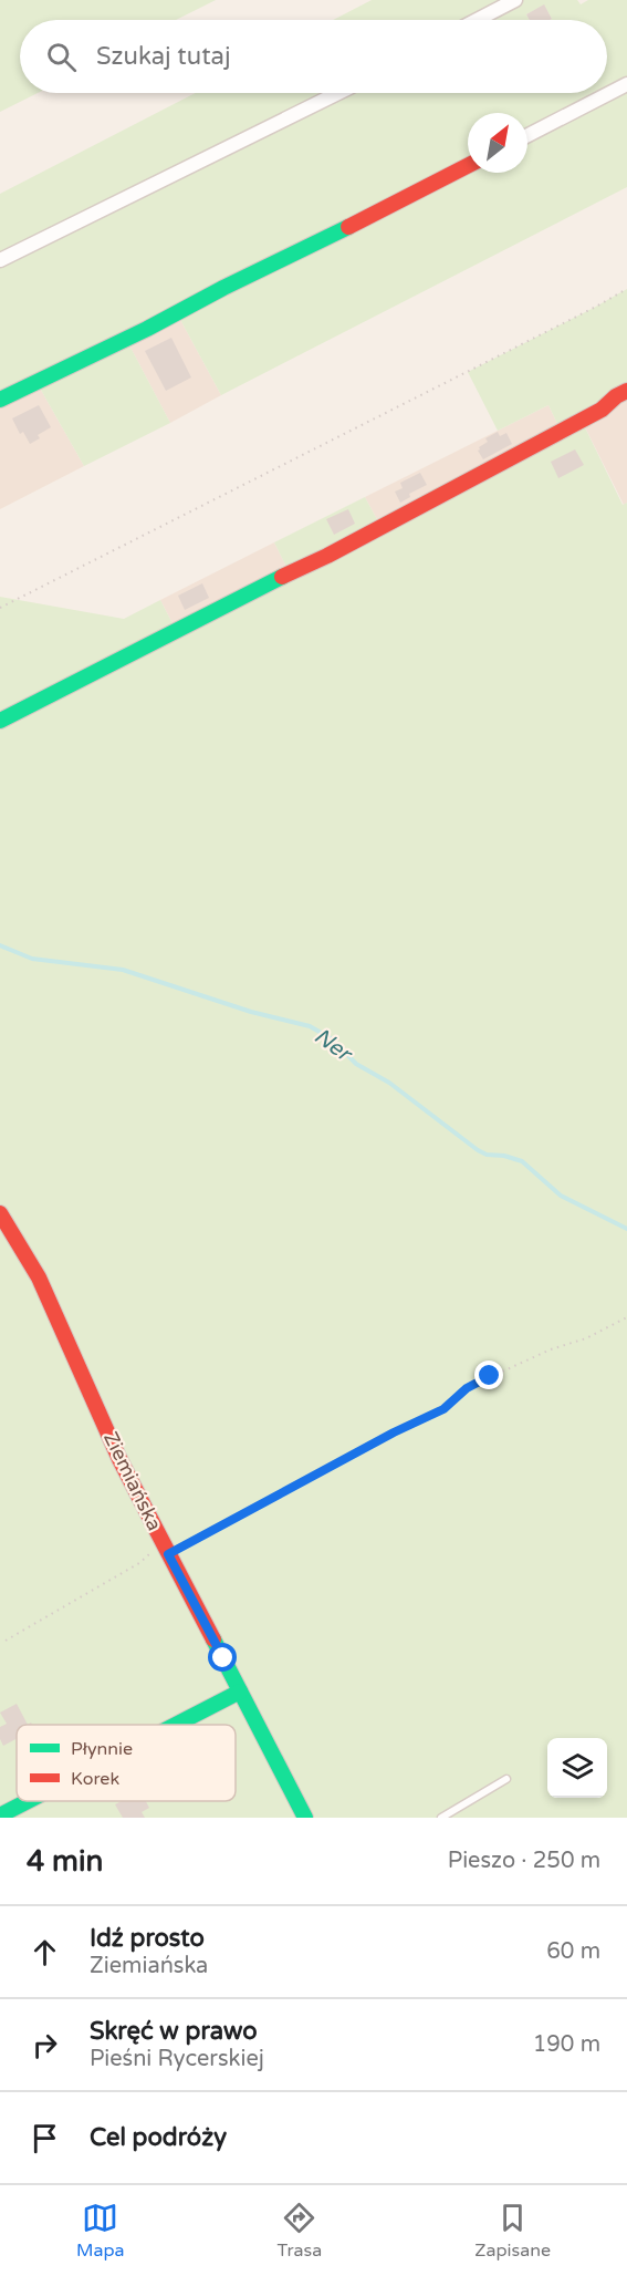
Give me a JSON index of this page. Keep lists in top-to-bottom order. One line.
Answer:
{"streets":{"street":["Ziemiańska"]},"water":["Ner"],"legend":["Płynnie","Korek"],"north":"top right","page":{"search":"Szukaj tutaj","heading":["4 min","Pieszo · 250 m"],"list":[["Idź prosto","Ziemiańska","60 m"],["Skręć w prawo","Pieśni Rycerskiej","190 m"],"Cel podróży"],"nav":["Mapa","Trasa","Zapisane"]}}
